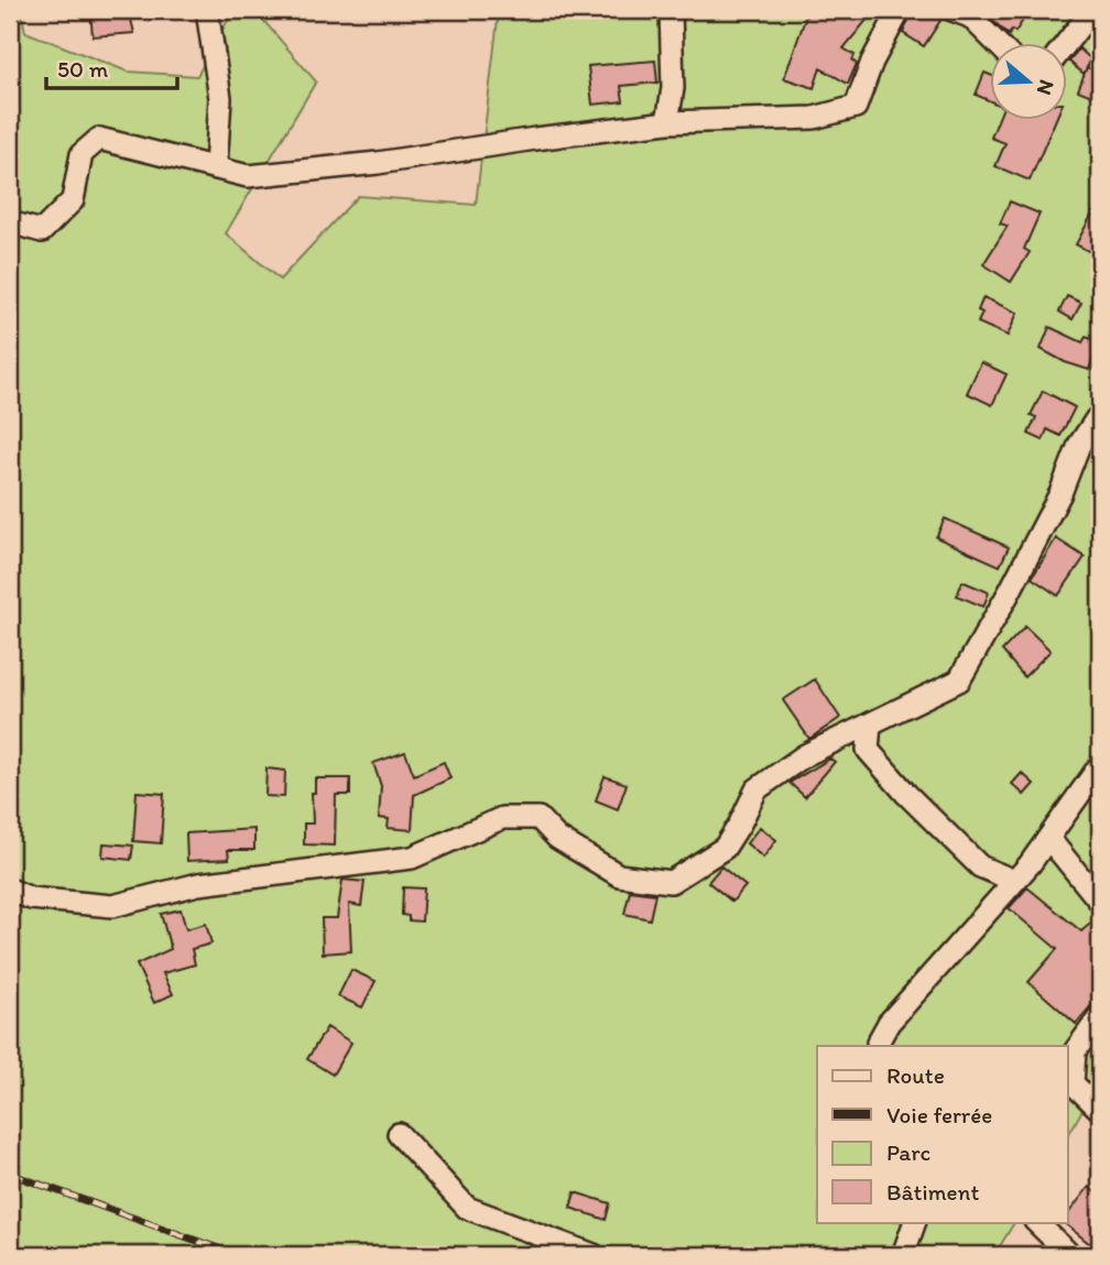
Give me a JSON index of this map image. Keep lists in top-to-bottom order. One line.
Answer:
{"legend":["Route","Voie ferrée","Parc","Bâtiment"],"scale_bar":"50 m","north":"right"}
